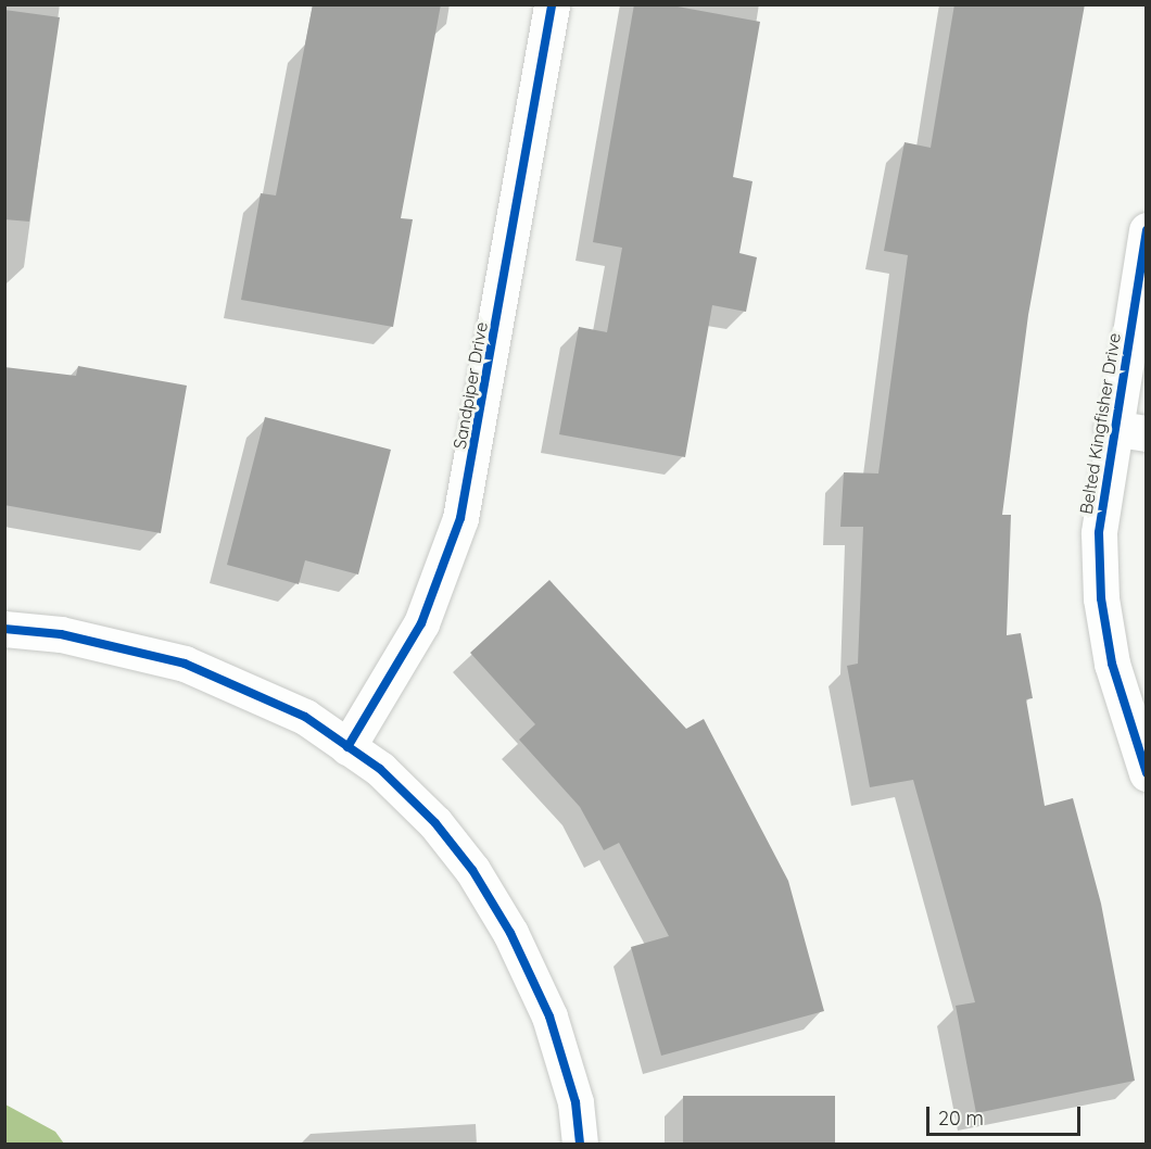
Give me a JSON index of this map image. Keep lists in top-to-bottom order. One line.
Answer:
{"streets":{"street":["Sandpiper Drive","Belted Kingfisher Drive"]},"scale_bar":"20 m"}
